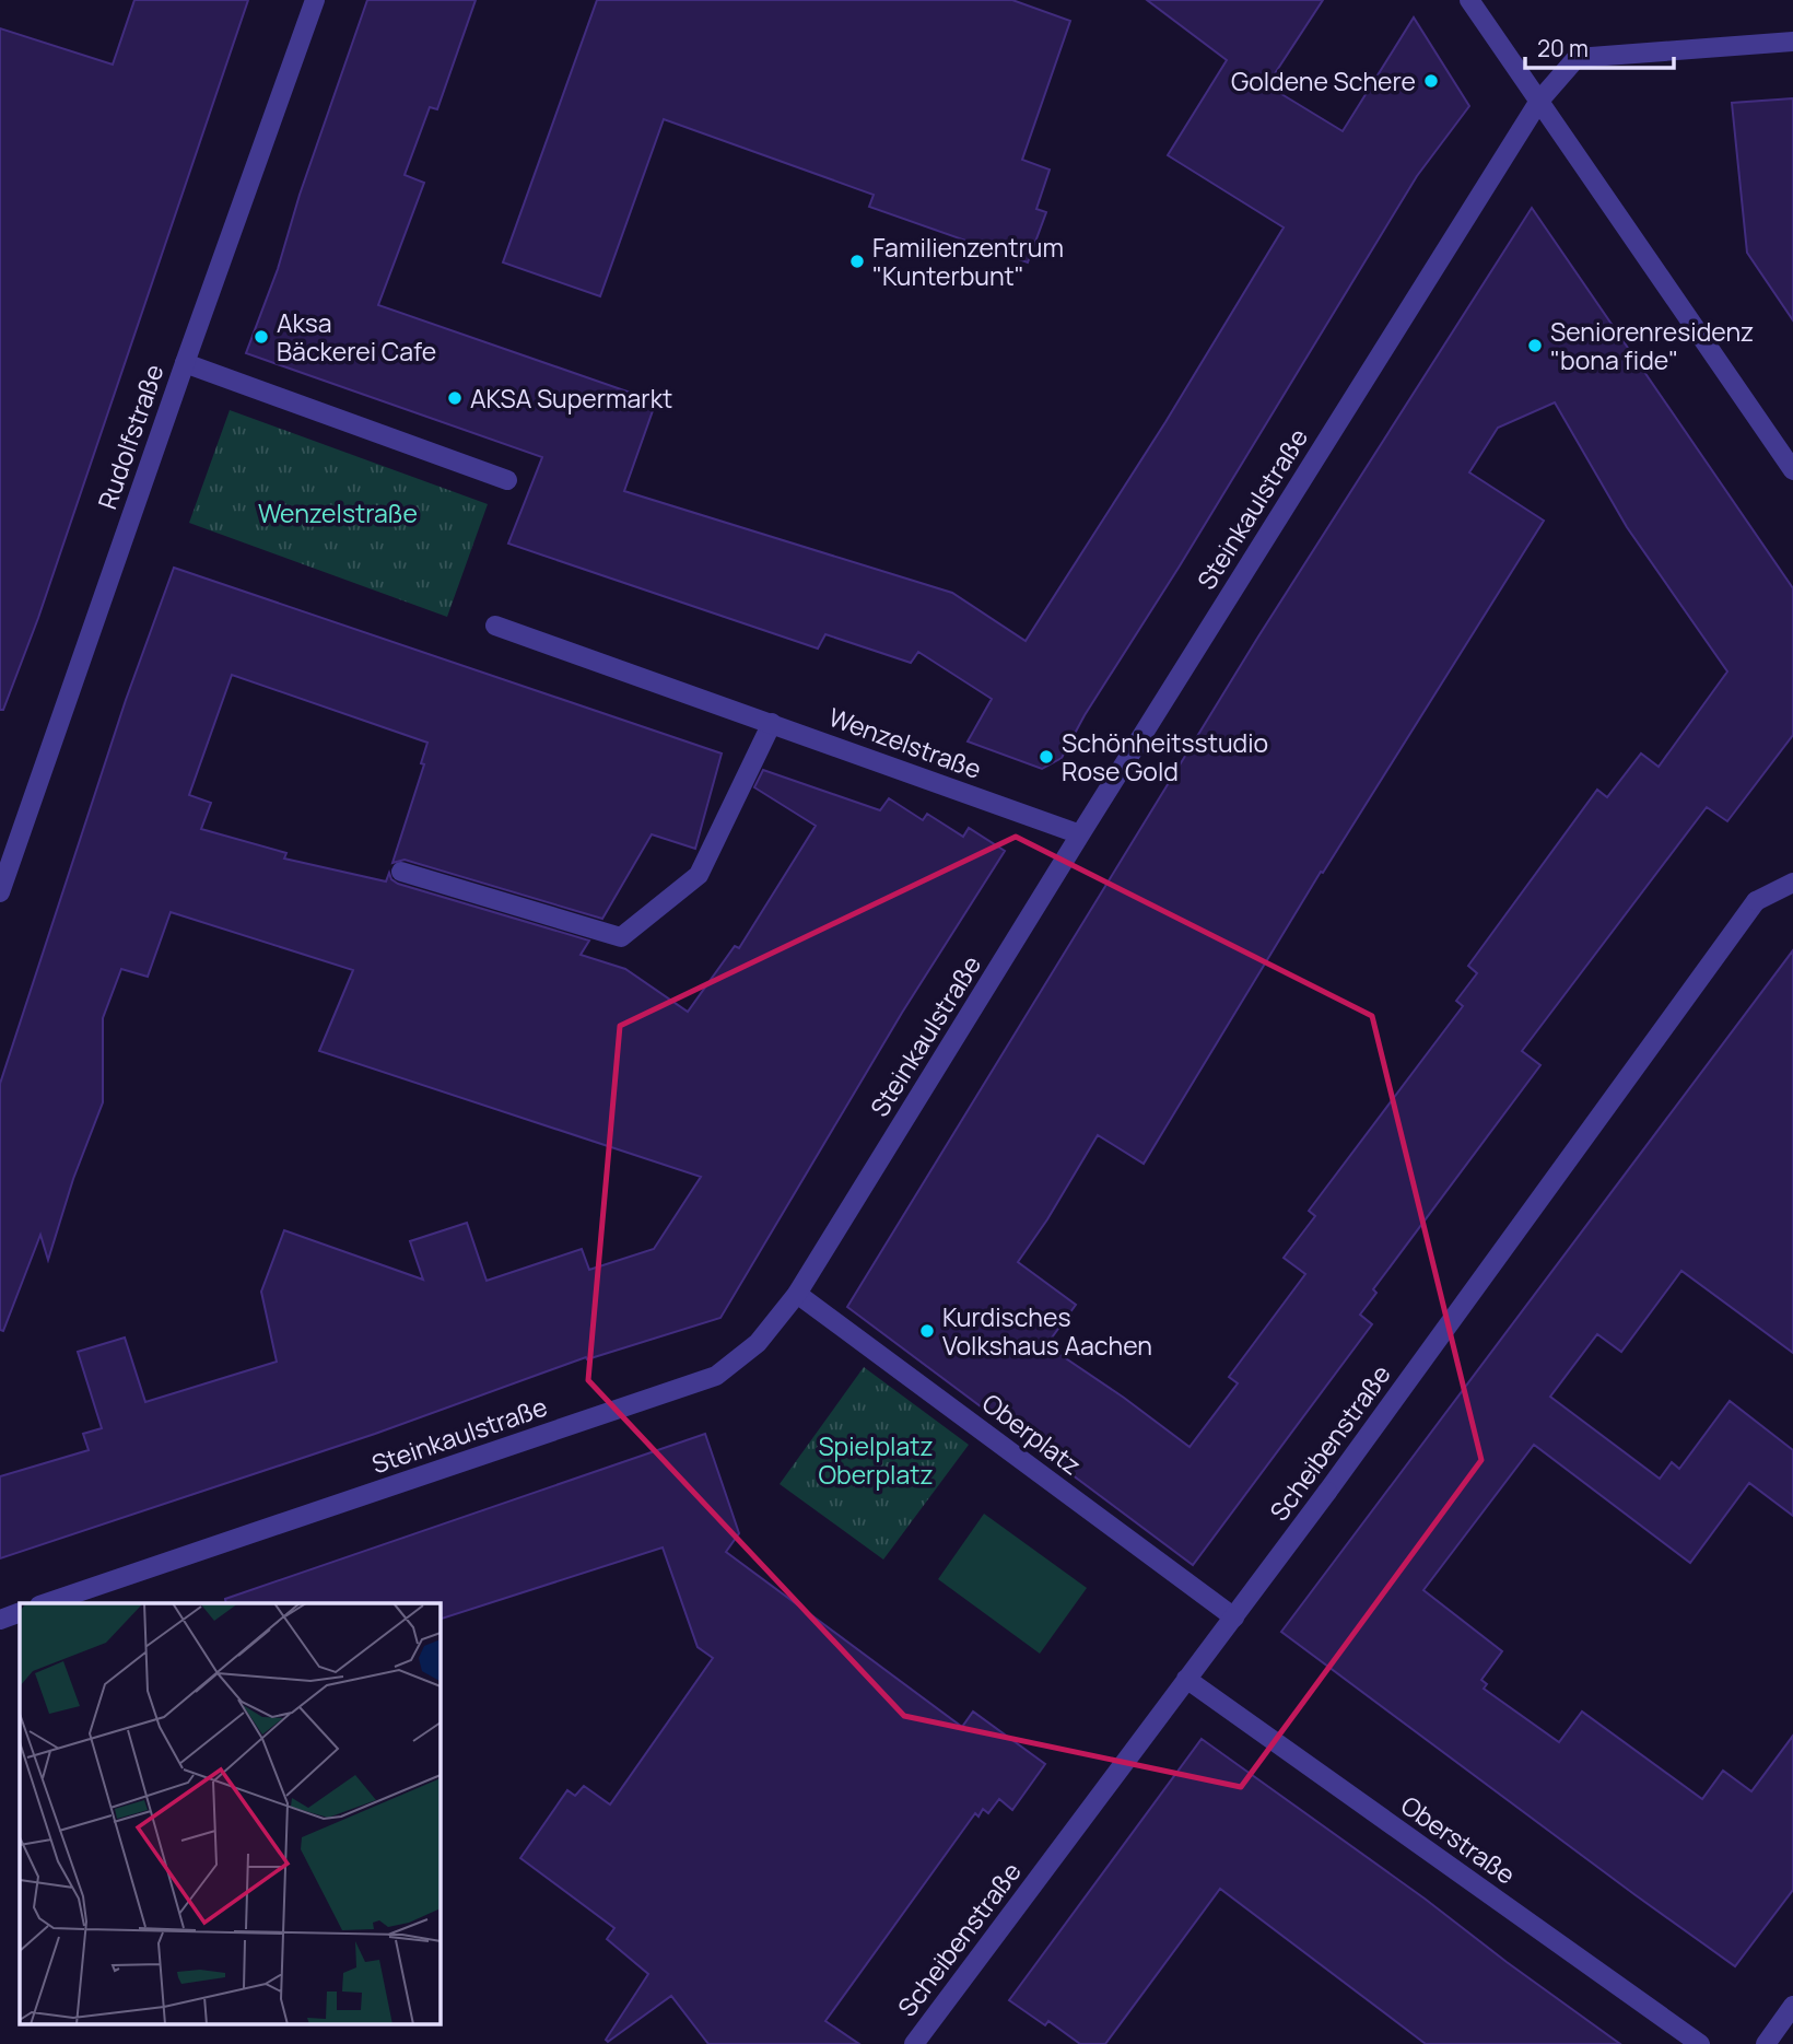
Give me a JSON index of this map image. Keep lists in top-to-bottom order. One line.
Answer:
{"streets":{"street":["Rudolfstraße","Steinkaulstraße","Wenzelstraße","Oberplatz","Scheibenstraße","Oberstraße"]},"crossings":[["Steinkaulstraße","Wenzelstraße"],["Steinkaulstraße","Oberplatz"],["Oberplatz","Scheibenstraße"],["Scheibenstraße","Oberstraße"]],"parks":["Wenzelstraße","Spielplatz Oberplatz"],"places":["Goldene Schere","Familienzentrum \"Kunterbunt\"","Aksa Bäckerei Cafe","Seniorenresidenz \"bona fide\"","AKSA Supermarkt","Schönheitsstudio Rose Gold","Kurdisches Volkshaus Aachen"],"scale_bar":"20 m"}
